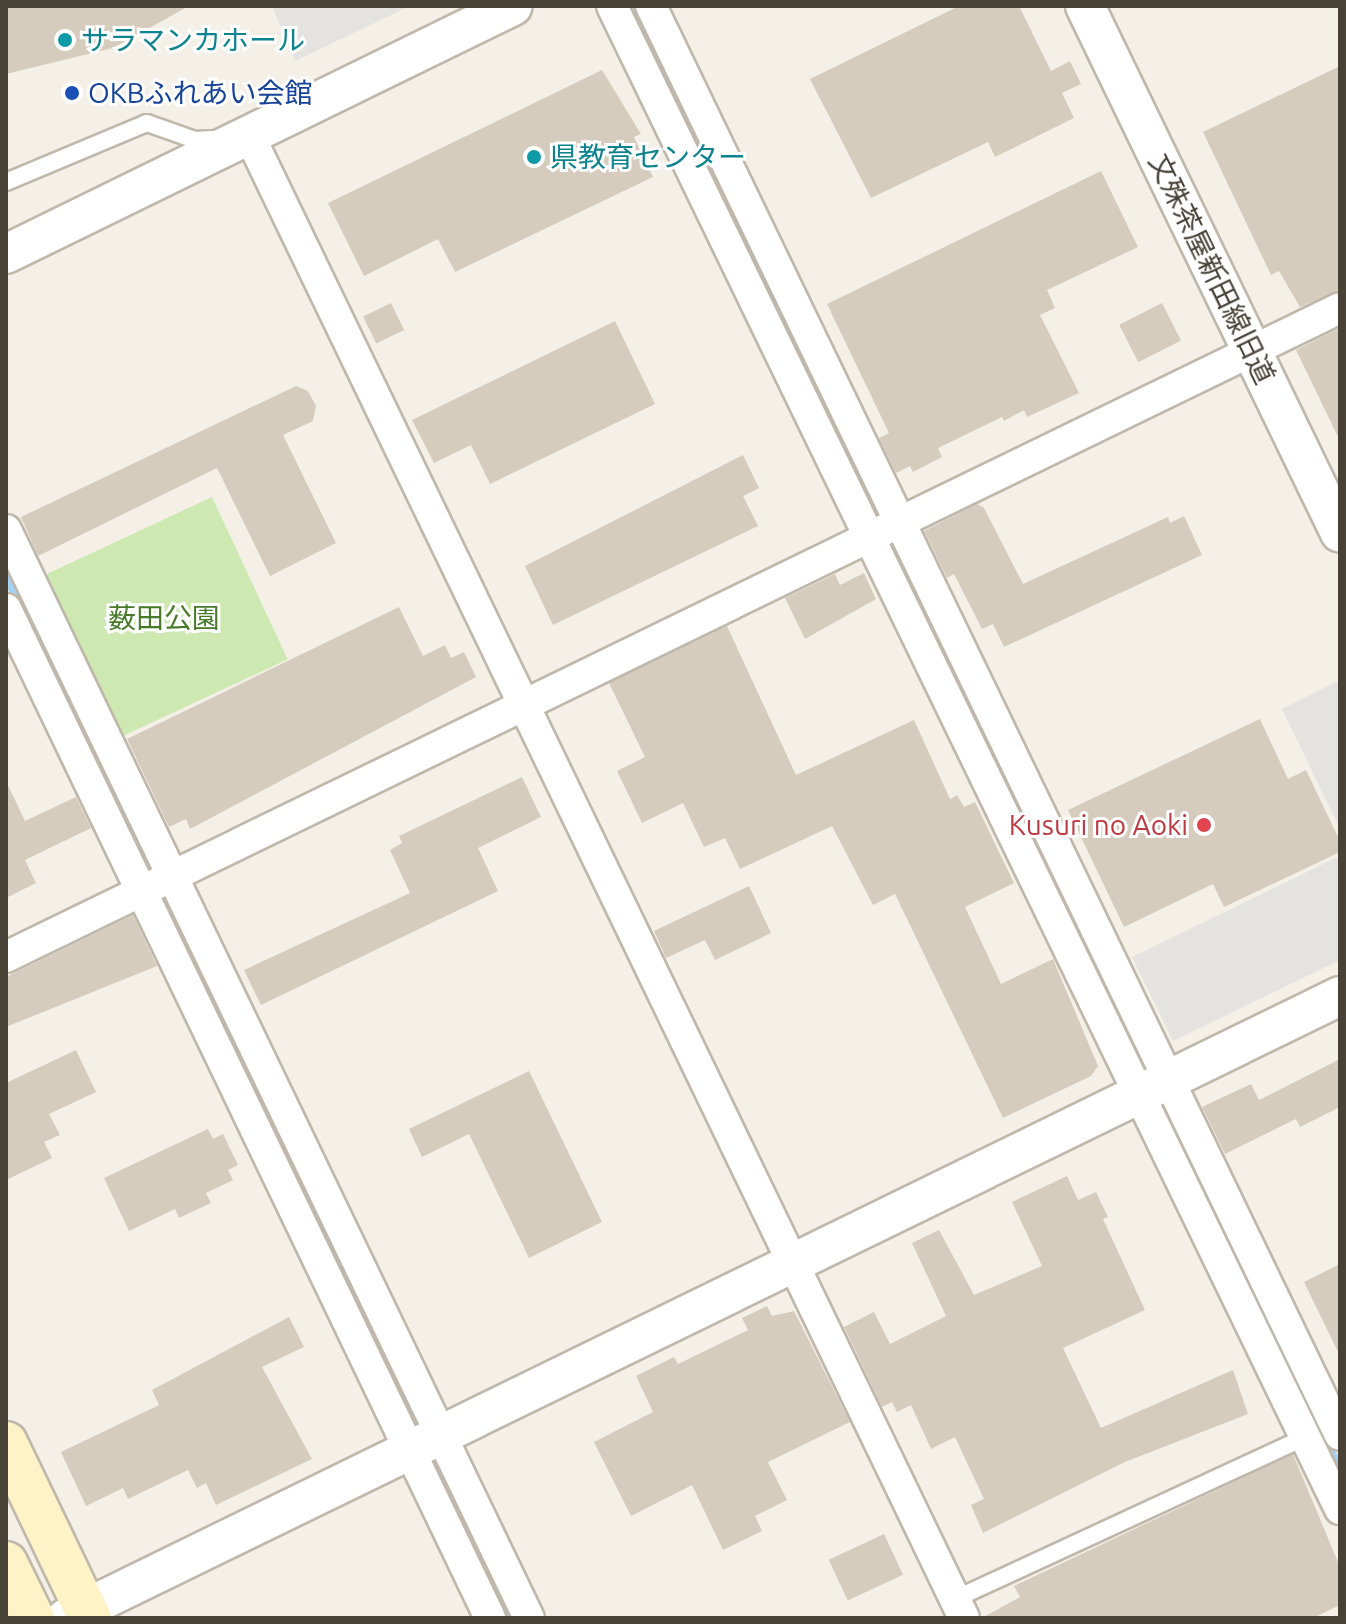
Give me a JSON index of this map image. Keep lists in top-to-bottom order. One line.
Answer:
{"streets":{"street":["文殊茶屋新田線旧道"]},"parks":["薮田公園"],"places":["サラマンカホール","OKBふれあい会館","県教育センター","Kusuri no Aoki"]}
